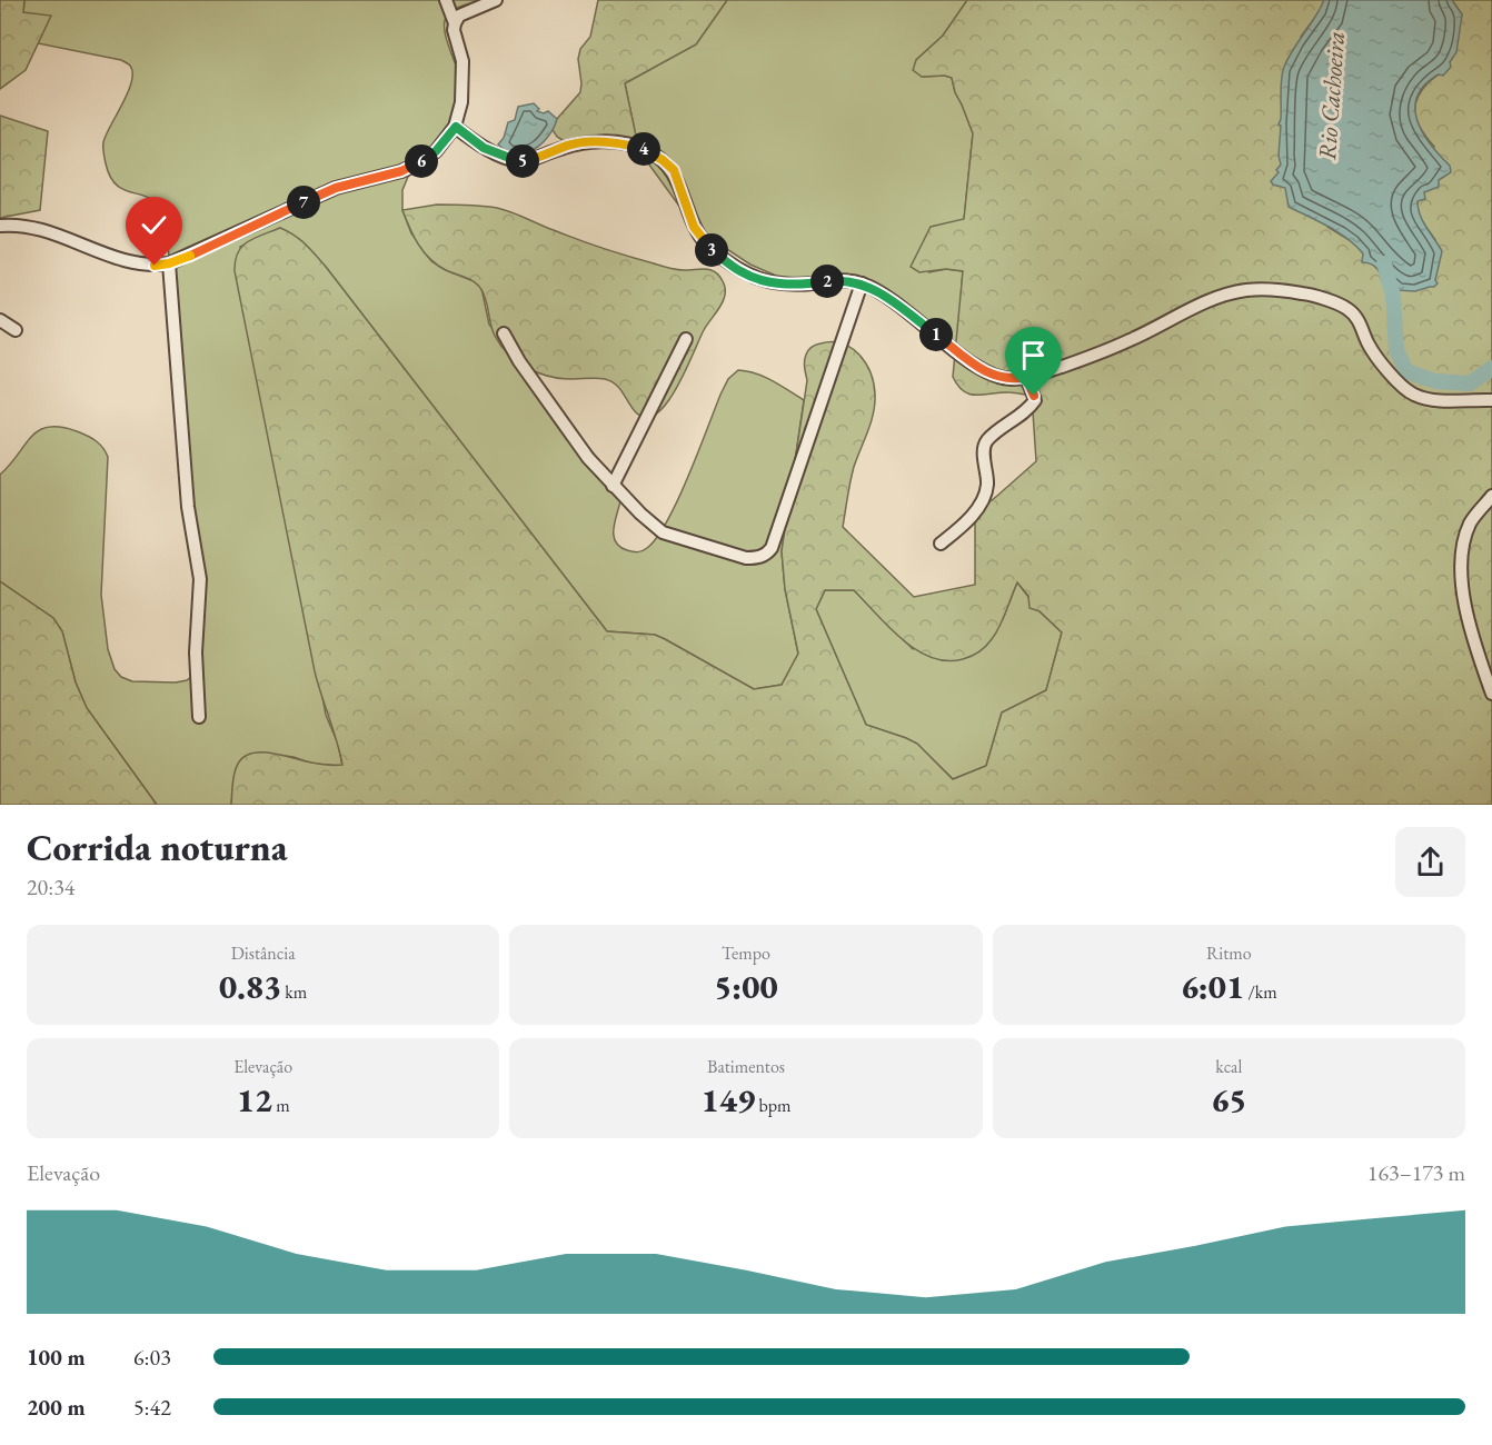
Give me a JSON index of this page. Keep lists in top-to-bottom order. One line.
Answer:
{"water":["Rio Cachoeira"],"page":{"pins":["4","5","6","7","3","2","1"],"heading":["Corrida noturna","20:34"],"stats":[["Distância","0.83 km"],["Tempo","5:00"],["Ritmo","6:01 /km"],["Elevação","12 m"],["Batimentos","149 bpm"],["kcal","65"]],"chart":["Elevação","163–173 m"],"list":[{"name":"100 m","note":"6:03"},{"name":"200 m","note":"5:42"}]}}
